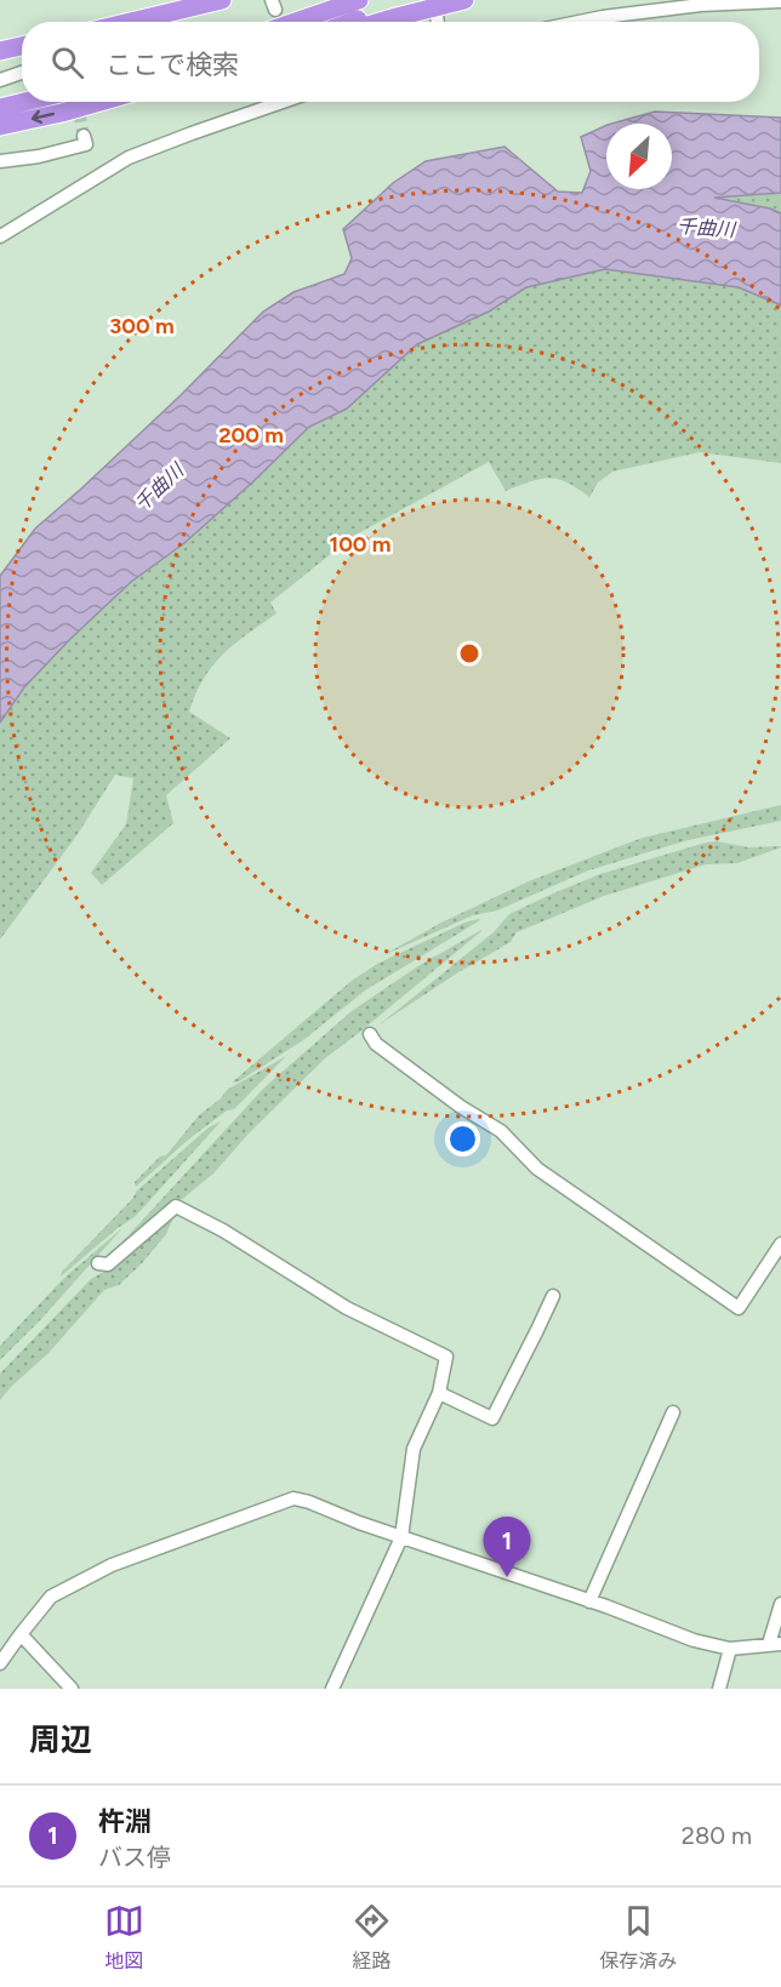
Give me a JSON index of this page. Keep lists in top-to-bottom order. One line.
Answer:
{"water":["千曲川"],"north":"bottom left","page":{"search":"ここで検索","pins":"1","heading":"周辺","list":[{"mark":"1","name":"杵淵","note":"バス停","value":"280 m"}],"nav":["地図","経路","保存済み"]},"rings":["300 m","200 m","100 m"]}
